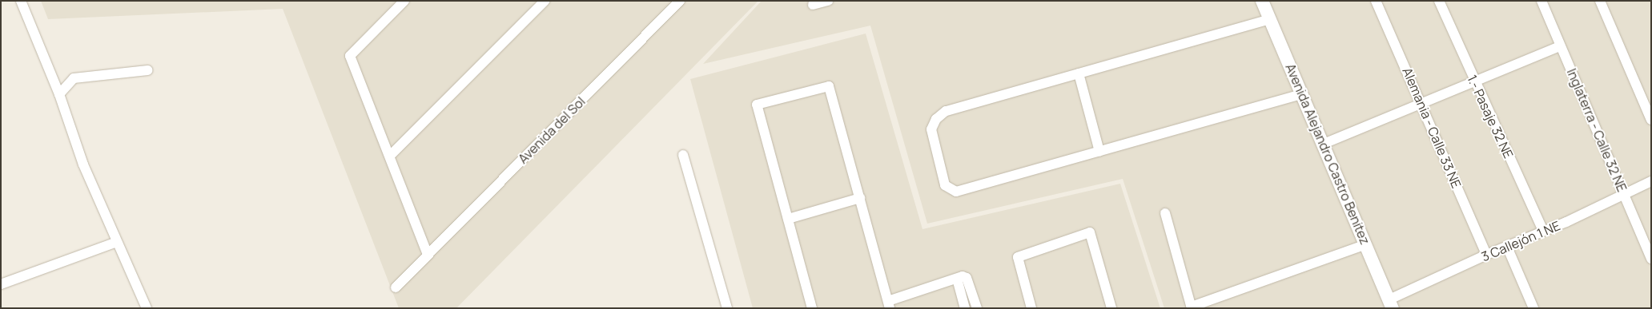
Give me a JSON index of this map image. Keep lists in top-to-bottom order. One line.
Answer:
{"streets":{"street":["1.- Pasaje 32 NE","Alemania - Calle 33 NE","Avenida del Sol","Inglaterra - Calle 32 NE","Avenida Alejandro Castro Benitez","3 Callejón 1 NE"]},"crossings":[["1.- Pasaje 32 NE","3 Callejón 1 NE"],["Alemania - Calle 33 NE","3 Callejón 1 NE"],["Inglaterra - Calle 32 NE","3 Callejón 1 NE"],["Avenida Alejandro Castro Benitez","3 Callejón 1 NE"]]}
